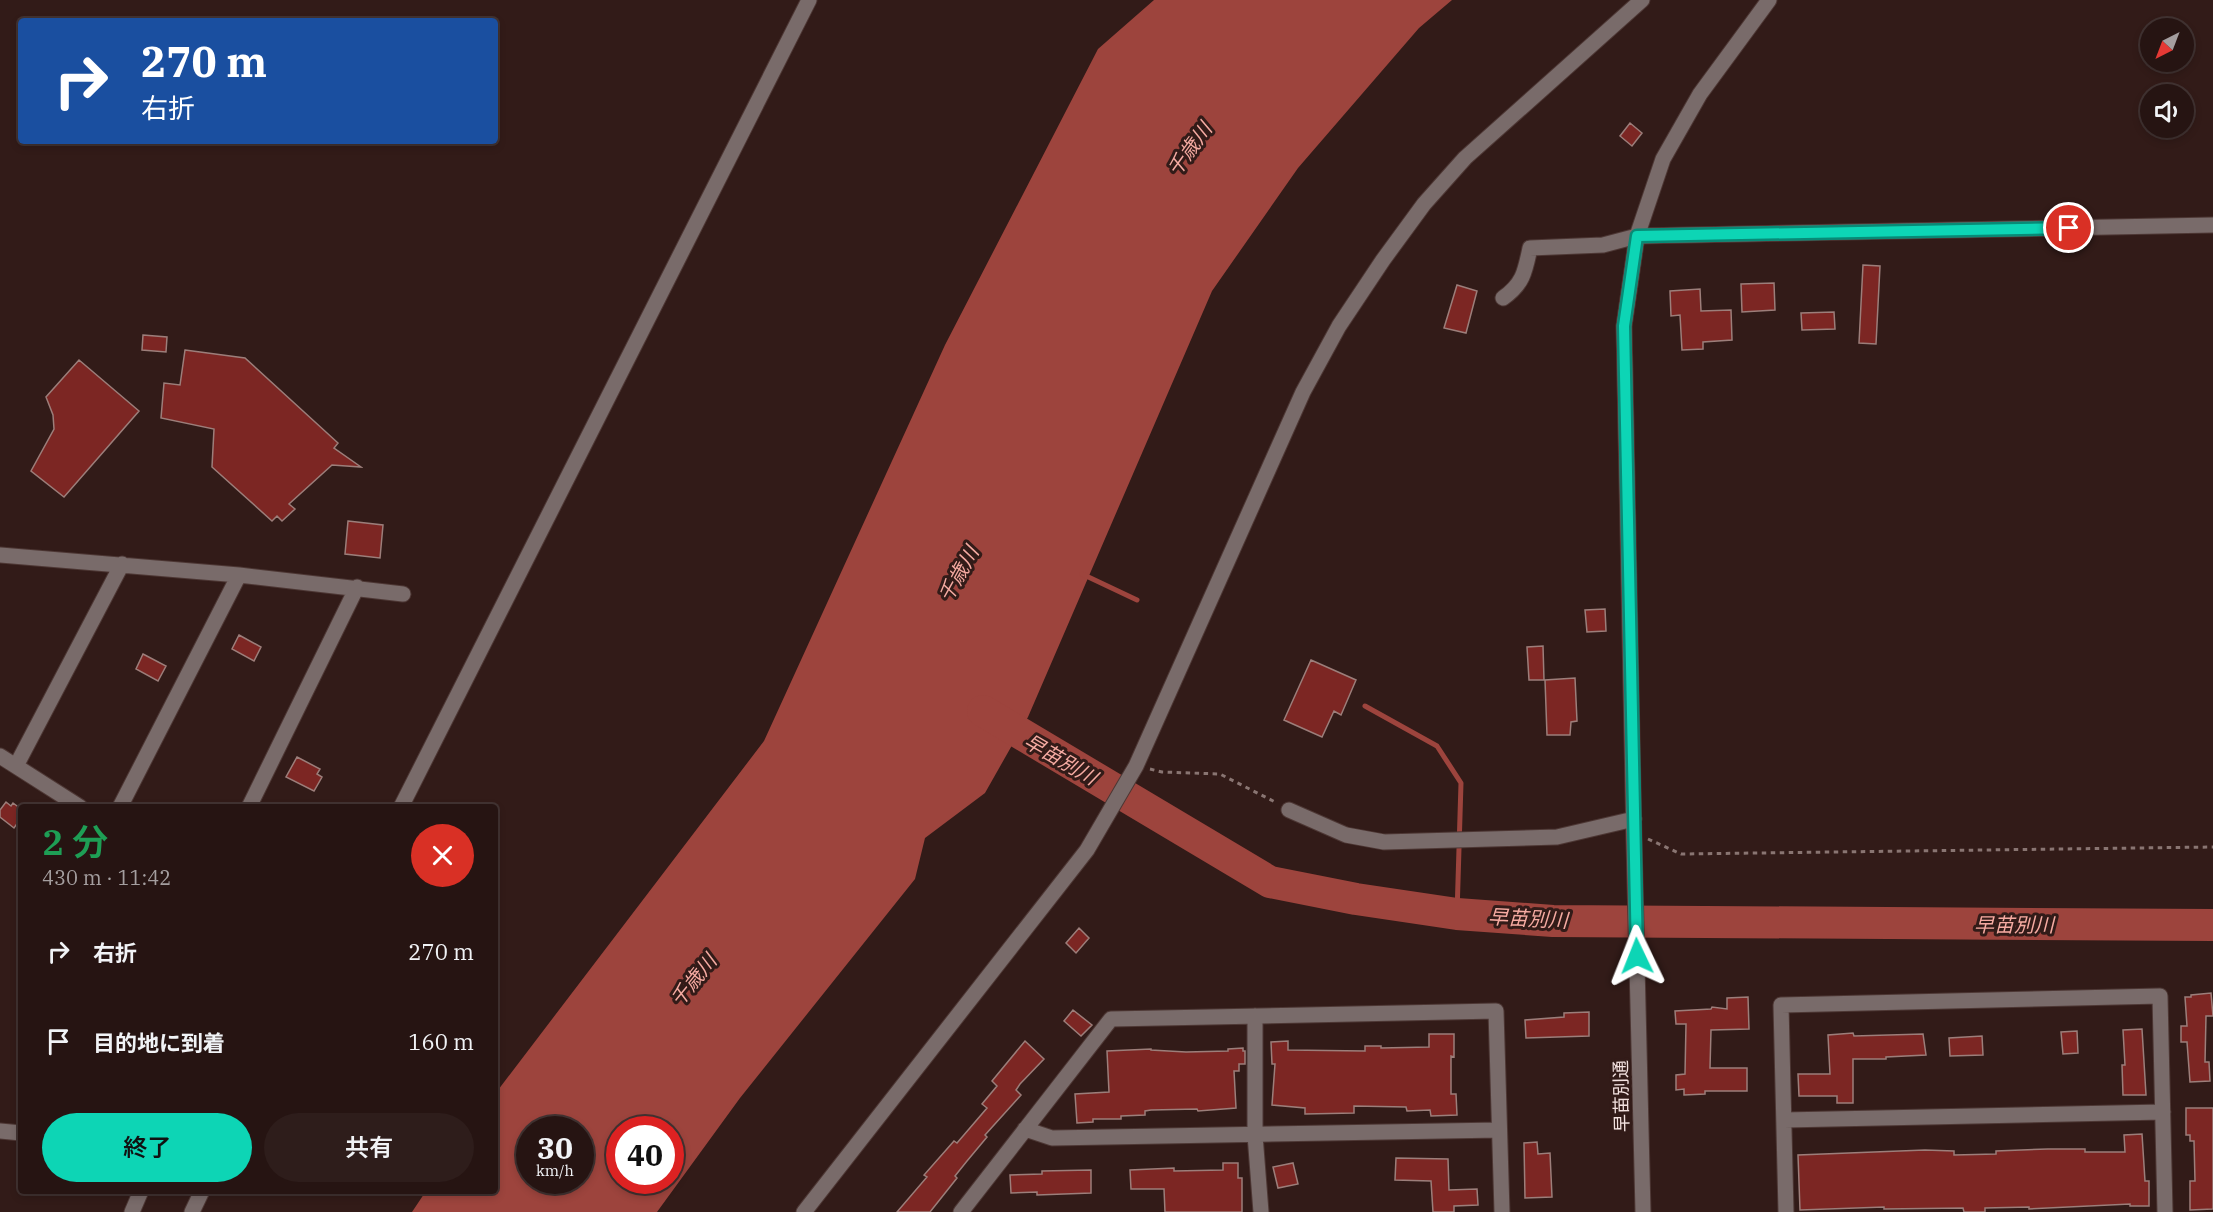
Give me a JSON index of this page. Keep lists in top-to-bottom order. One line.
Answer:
{"streets":{"street":["早苗別通"]},"water":["千歳川","早苗別川"],"north":"bottom left","page":{"turn":["270 m","右折"],"heading":["2 分","430 m · 11:42"],"list":[{"name":"右折","value":"270 m"},{"name":"目的地に到着","value":"160 m"}],"buttons":["終了","共有"],"speed":"30 km/h","limit":"40"}}
